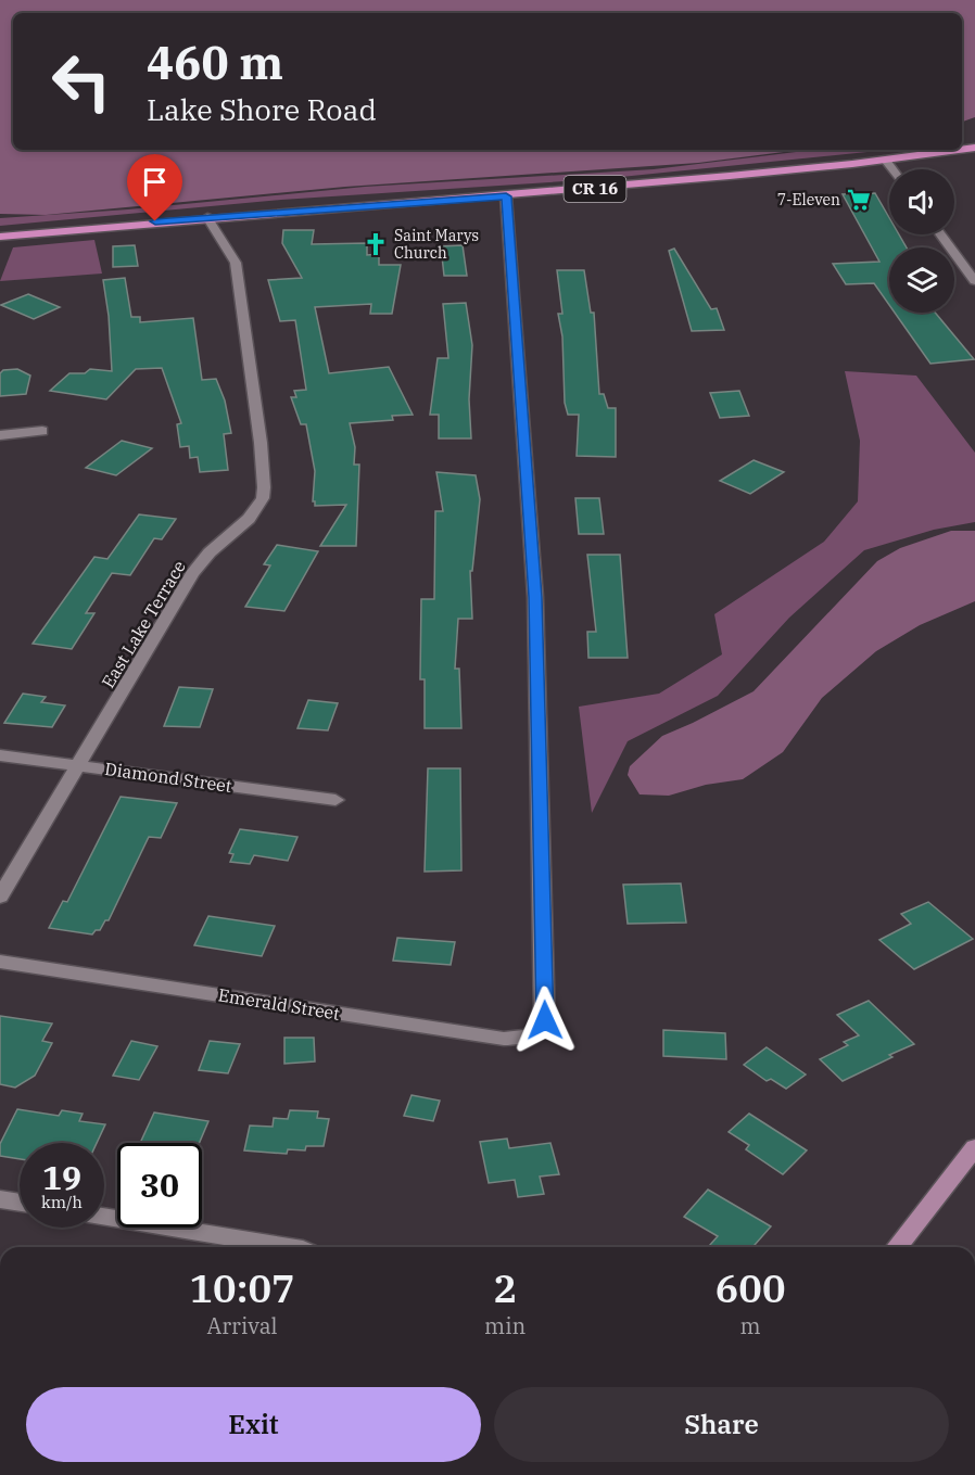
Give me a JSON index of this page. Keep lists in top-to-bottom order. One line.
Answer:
{"streets":{"main road":["CR 16"],"street":["East Lake Terrace","Diamond Street","Emerald Street"]},"crossings":[["CR 16","East Lake Terrace"],["CR 16","Emerald Street"],["East Lake Terrace","Diamond Street"]],"places":{"supermarket":["7-Eleven"],"church":["Saint Marys Church"]},"page":{"turn":["460 m","Lake Shore Road"],"speed":"19 km/h","limit":"30","eta":["10:07","Arrival","2","min","600","m"],"buttons":["Exit","Share"]}}
